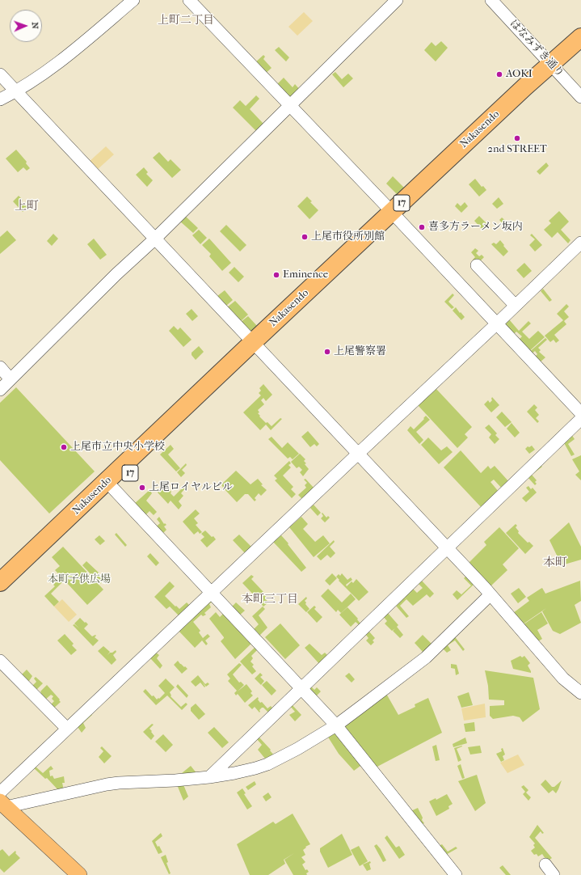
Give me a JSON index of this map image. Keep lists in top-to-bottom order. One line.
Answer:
{"streets":{"highway":["Nakasendo","17"],"street":["はなみずき通り"]},"crossings":[["はなみずき通り","Nakasendo"]],"districts":["上町二丁目","上町","本町","本町三丁目"],"parks":["本町子供広場"],"places":["AOKI","2nd STREET","喜多方ラーメン坂内","上尾市役所別館","Eminence","上尾警察署","上尾市立中央小学校","上尾ロイヤルビル"],"north":"right"}
